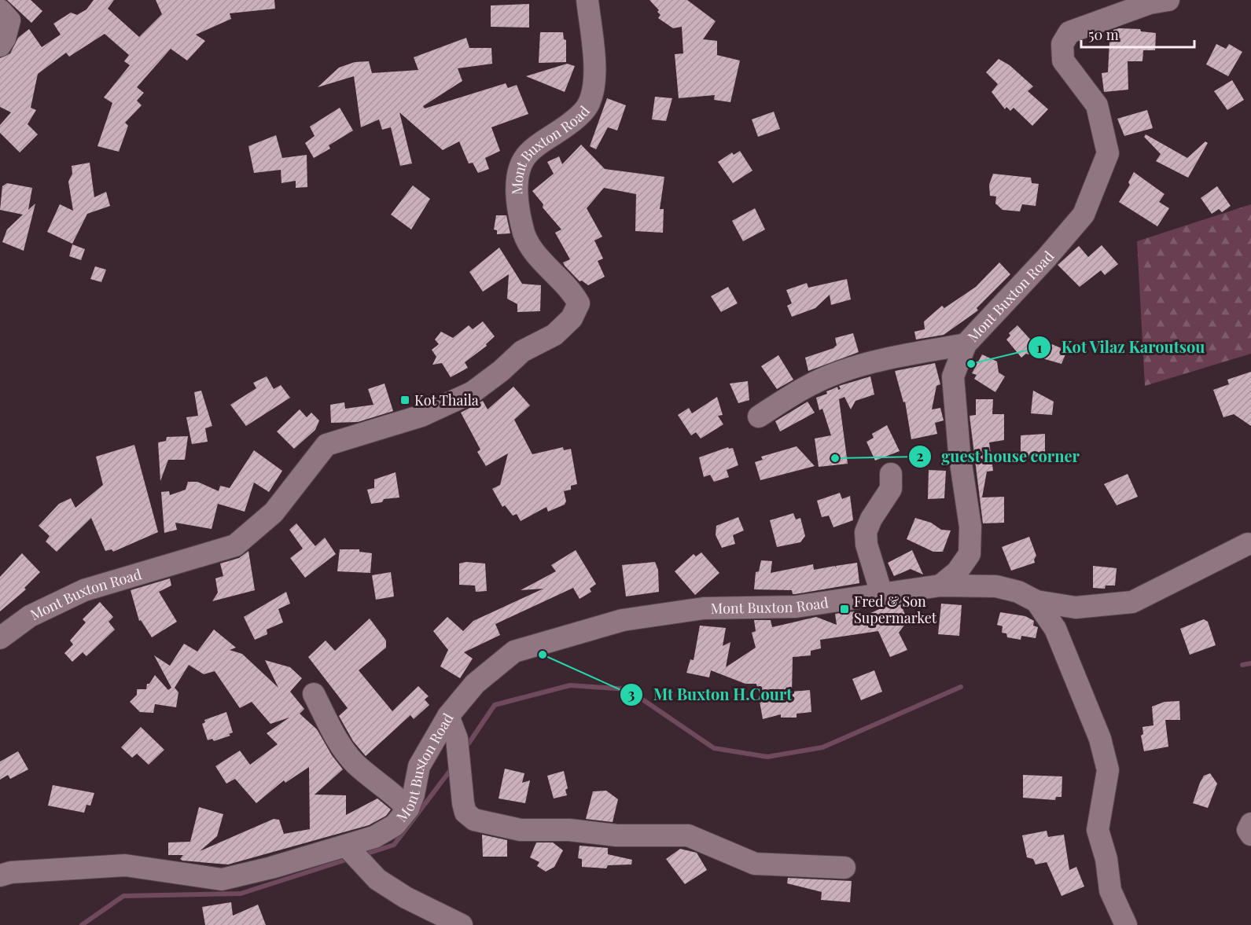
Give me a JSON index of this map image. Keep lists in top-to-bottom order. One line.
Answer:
{"streets":{"street":["Mont Buxton Road"]},"places":{"other":["Kot Vilaz Karoutsou","guest house corner","Mt Buxton H.Court"],"transit":["Kot Thaila","Fred & Son Supermarket"]},"scale_bar":"50 m"}
